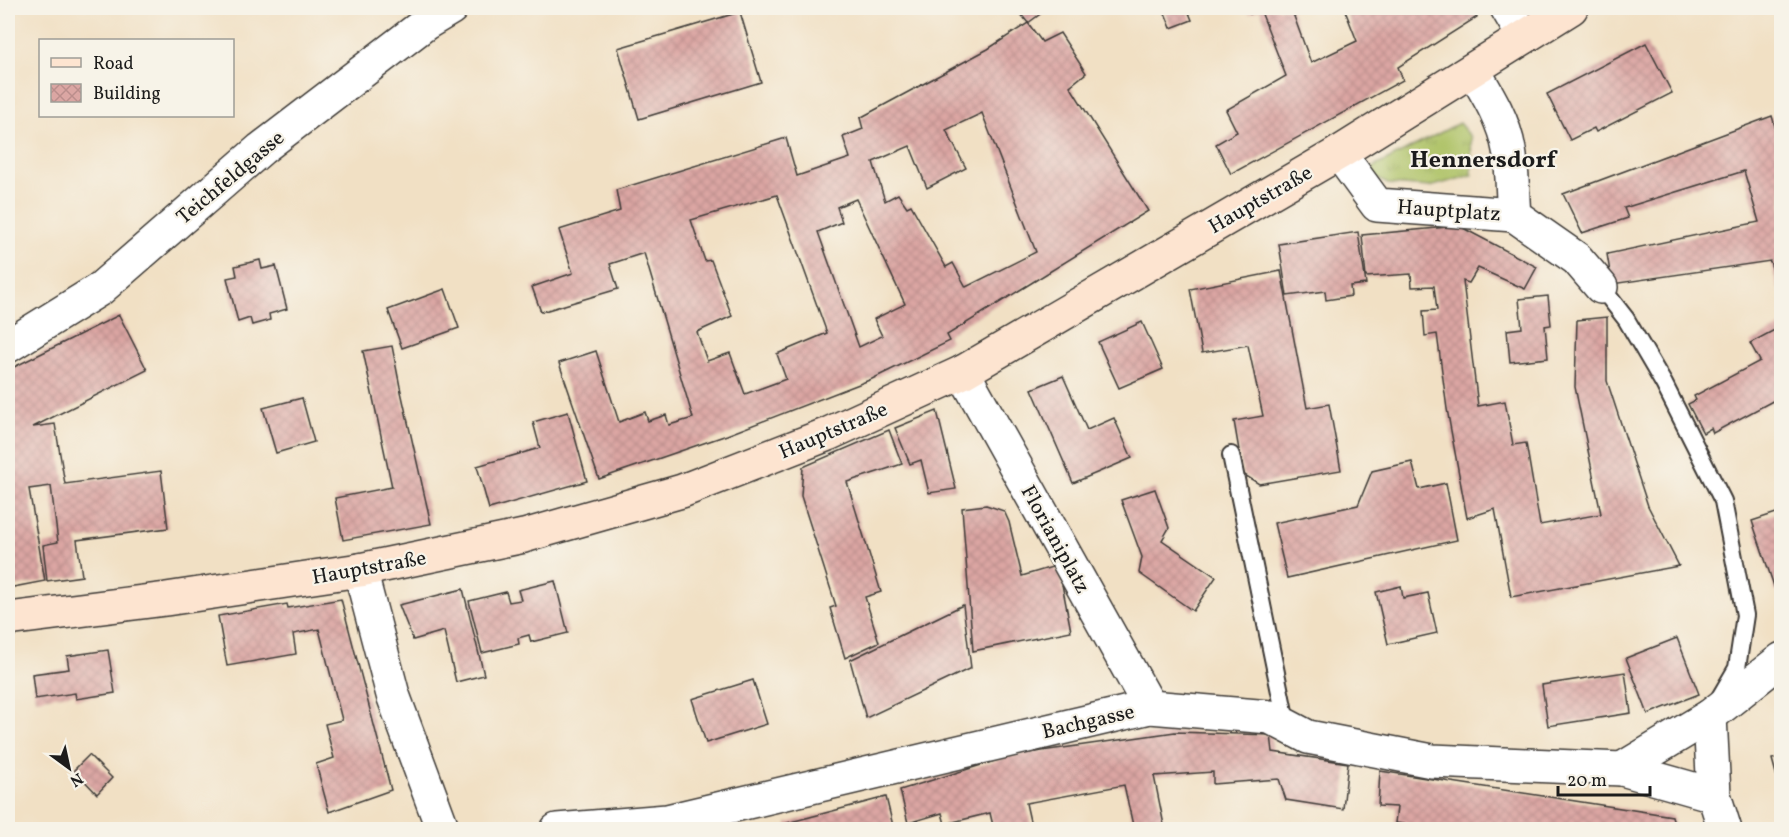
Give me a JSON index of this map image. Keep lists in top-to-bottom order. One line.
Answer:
{"streets":{"street":["Teichfeldgasse","Hauptstraße","Hauptplatz","Florianiplatz","Bachgasse"]},"crossings":[["Hauptstraße","Hauptplatz"],["Hauptstraße","Florianiplatz"],["Florianiplatz","Bachgasse"]],"districts":["Hennersdorf"],"legend":["Road","Building"],"scale_bar":"20 m","north":"bottom right"}
